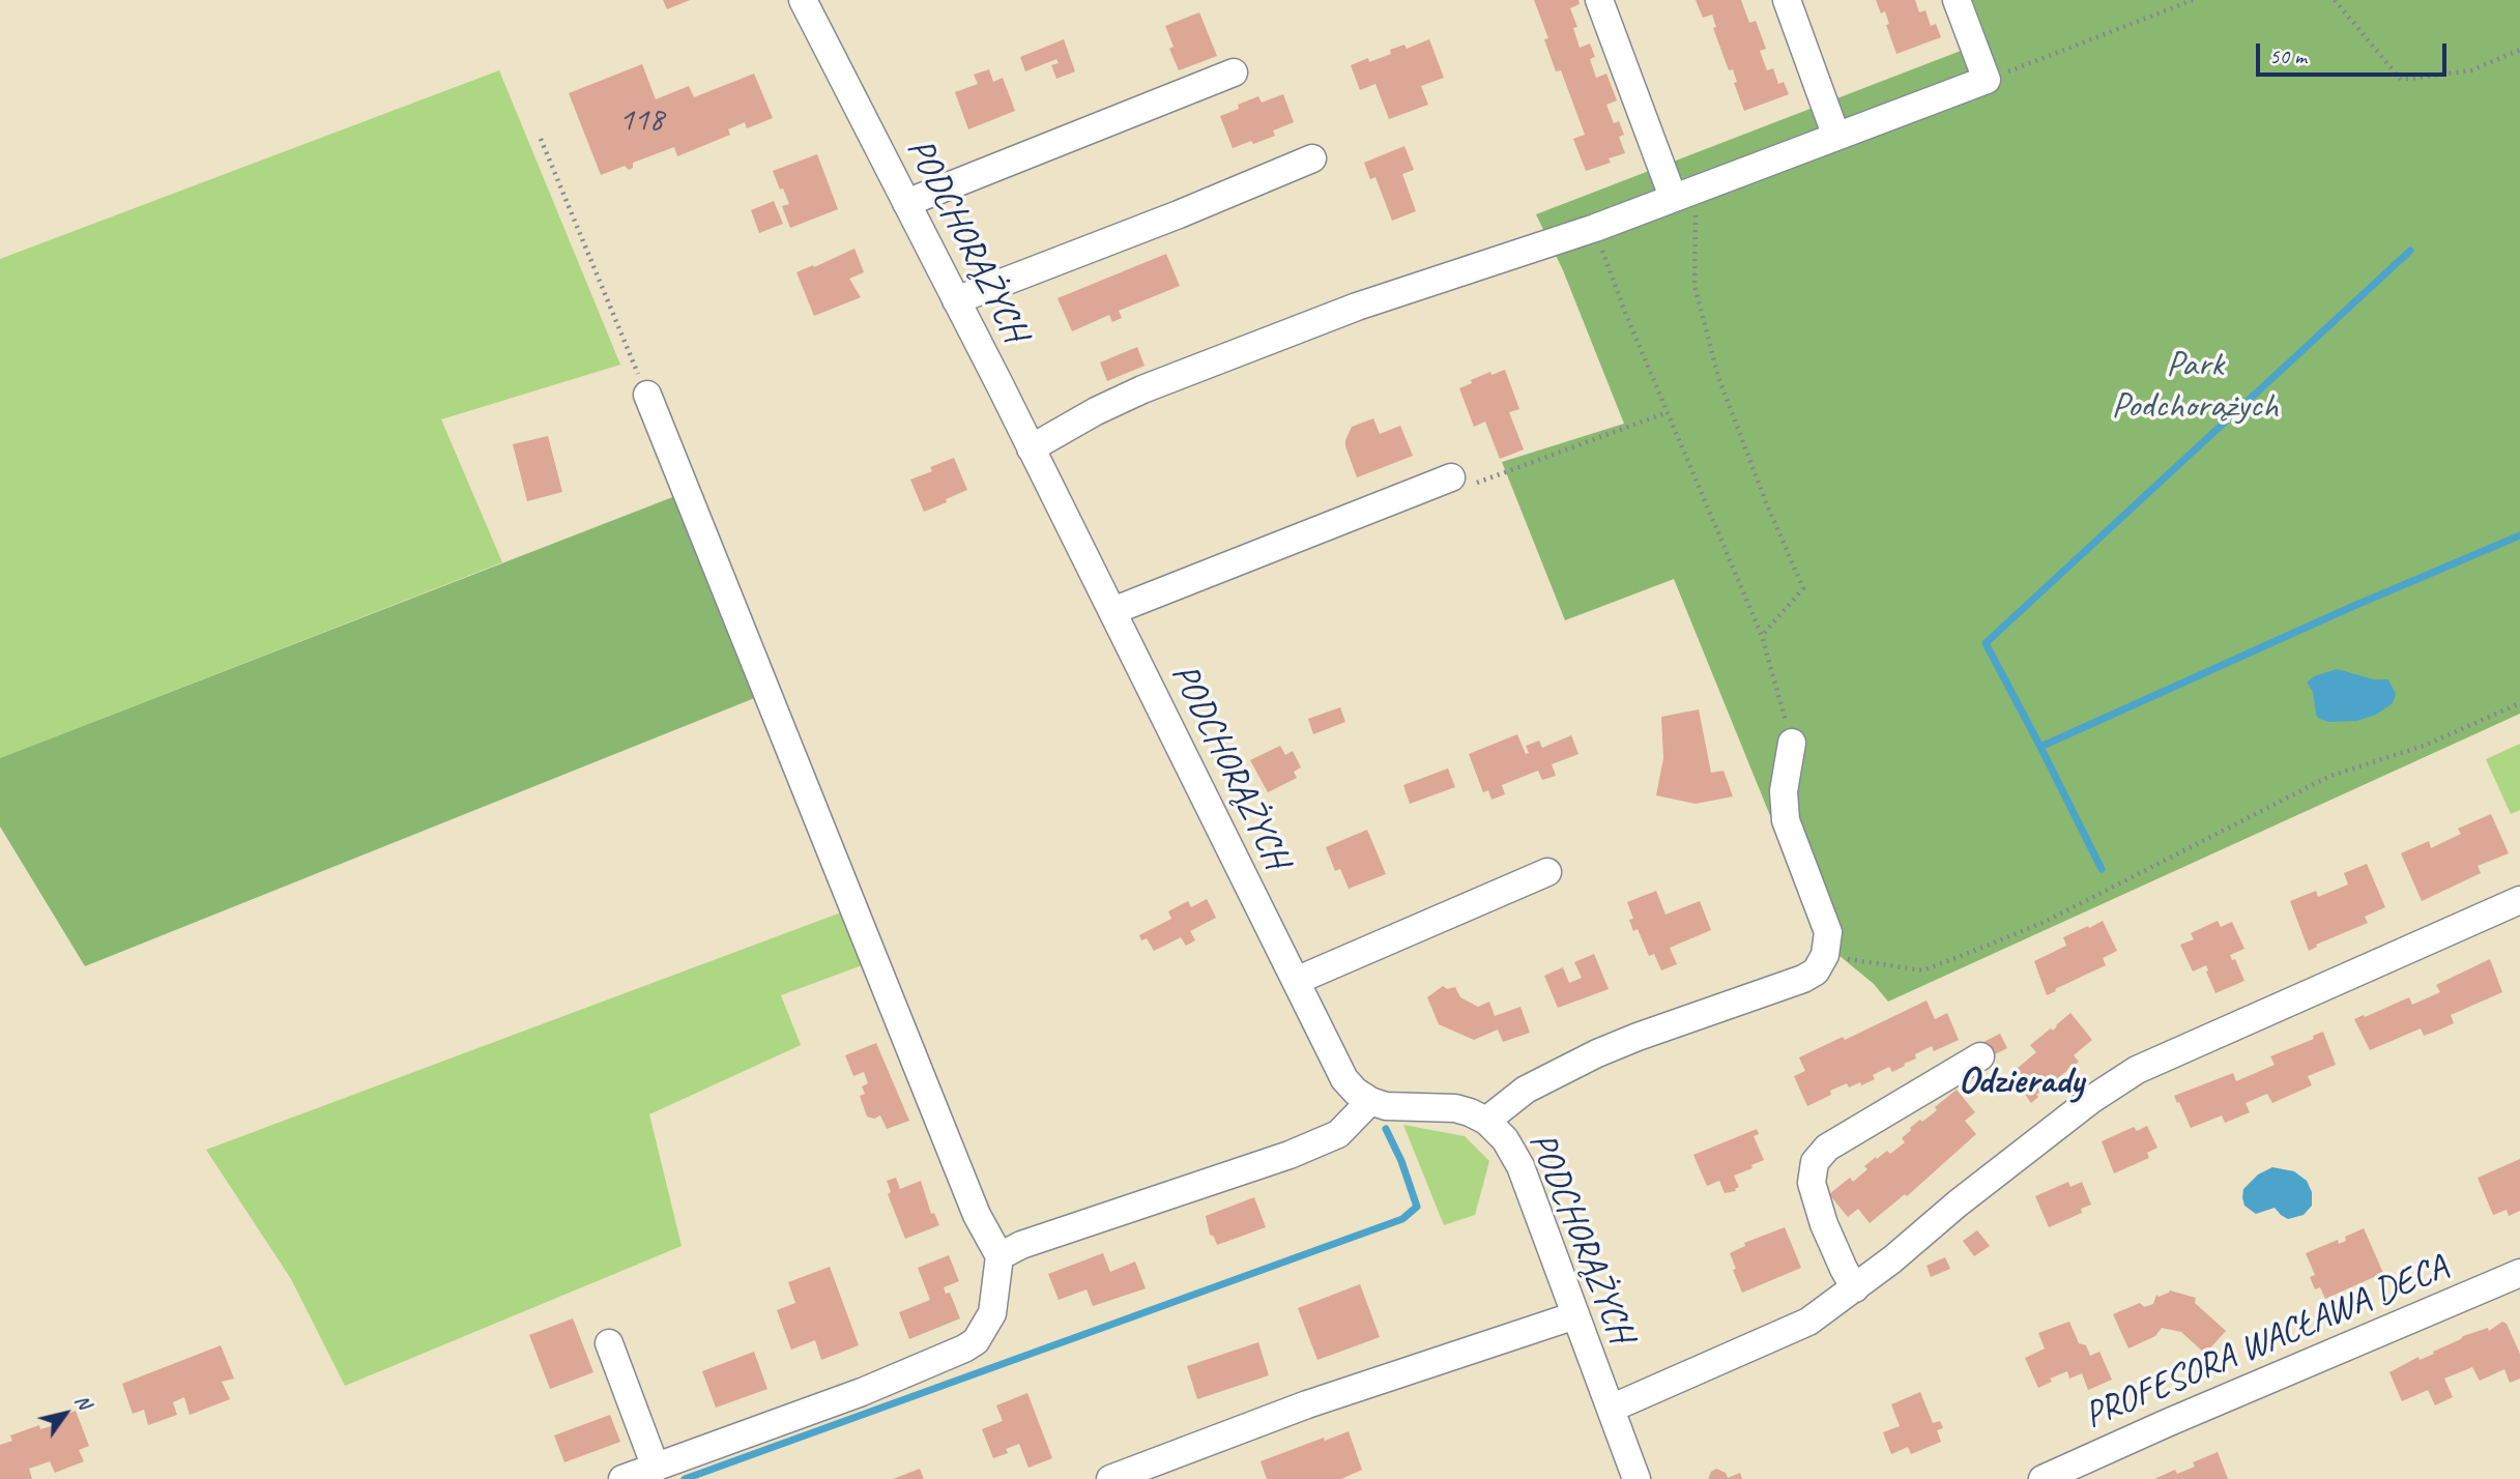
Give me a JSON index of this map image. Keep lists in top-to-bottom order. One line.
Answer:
{"streets":{"street":["PODCHORĄŻYCH","PROFESORA WACŁAWA DECA"]},"districts":["Odzierady"],"parks":["Park Podchorążych"],"house_numbers":["118"],"scale_bar":"50 m","north":"top right"}
